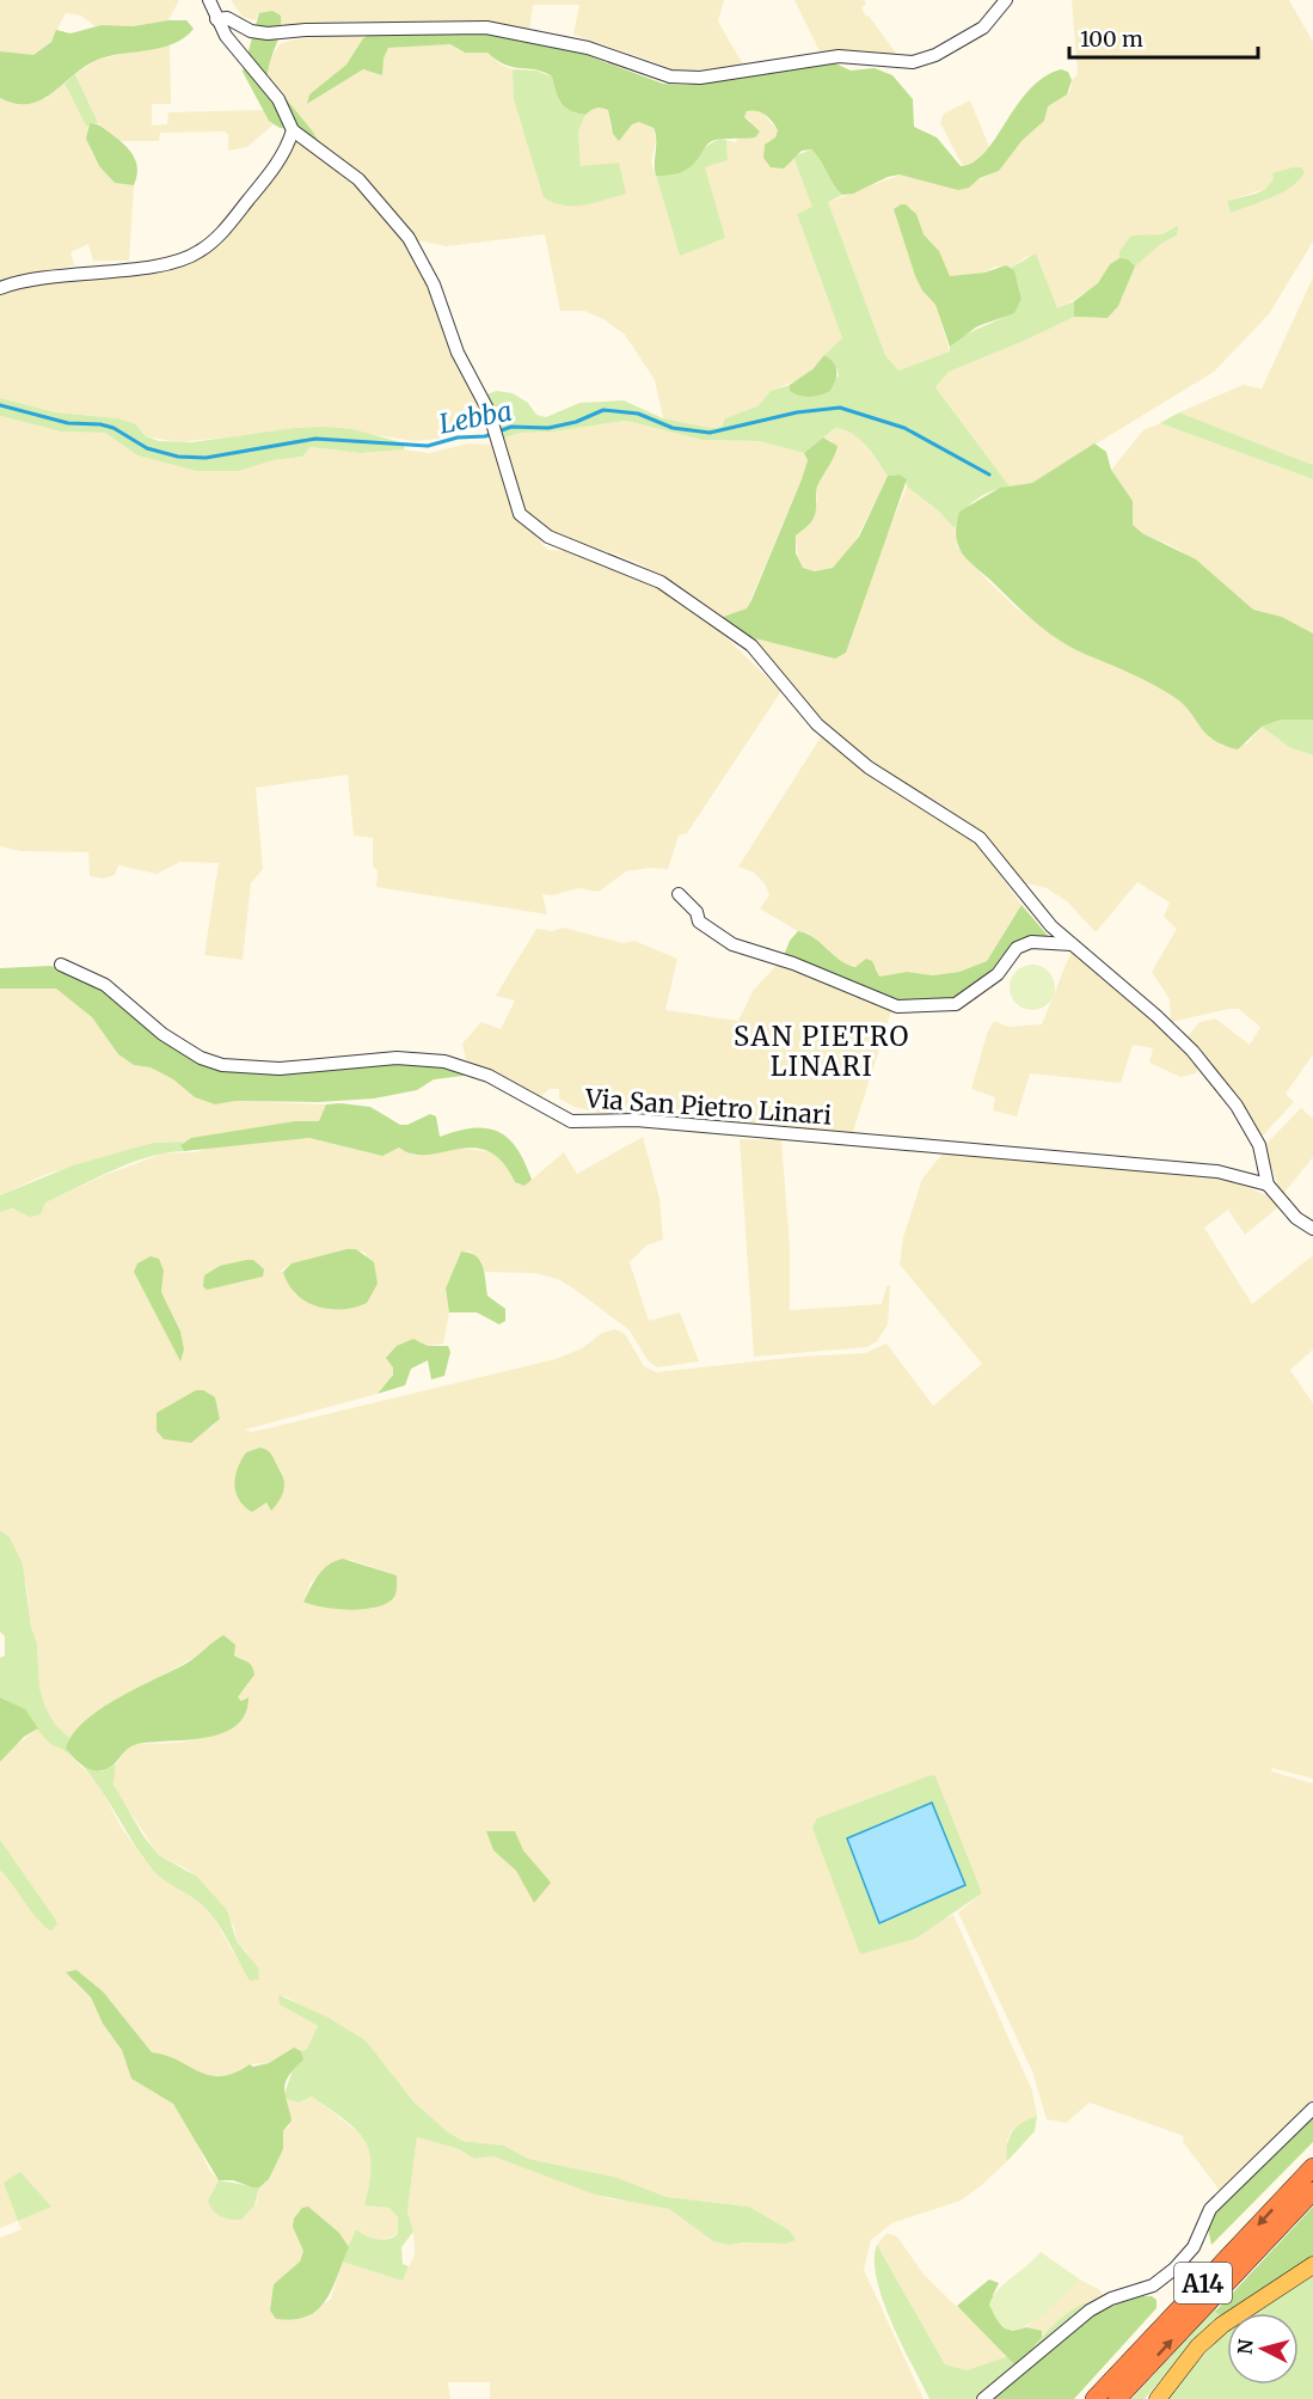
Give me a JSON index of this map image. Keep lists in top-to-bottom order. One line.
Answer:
{"streets":{"highway":["A14"],"street":["Via San Pietro Linari"]},"districts":["SAN PIETRO LINARI"],"water":["Lebba"],"scale_bar":"100 m","north":"left"}
